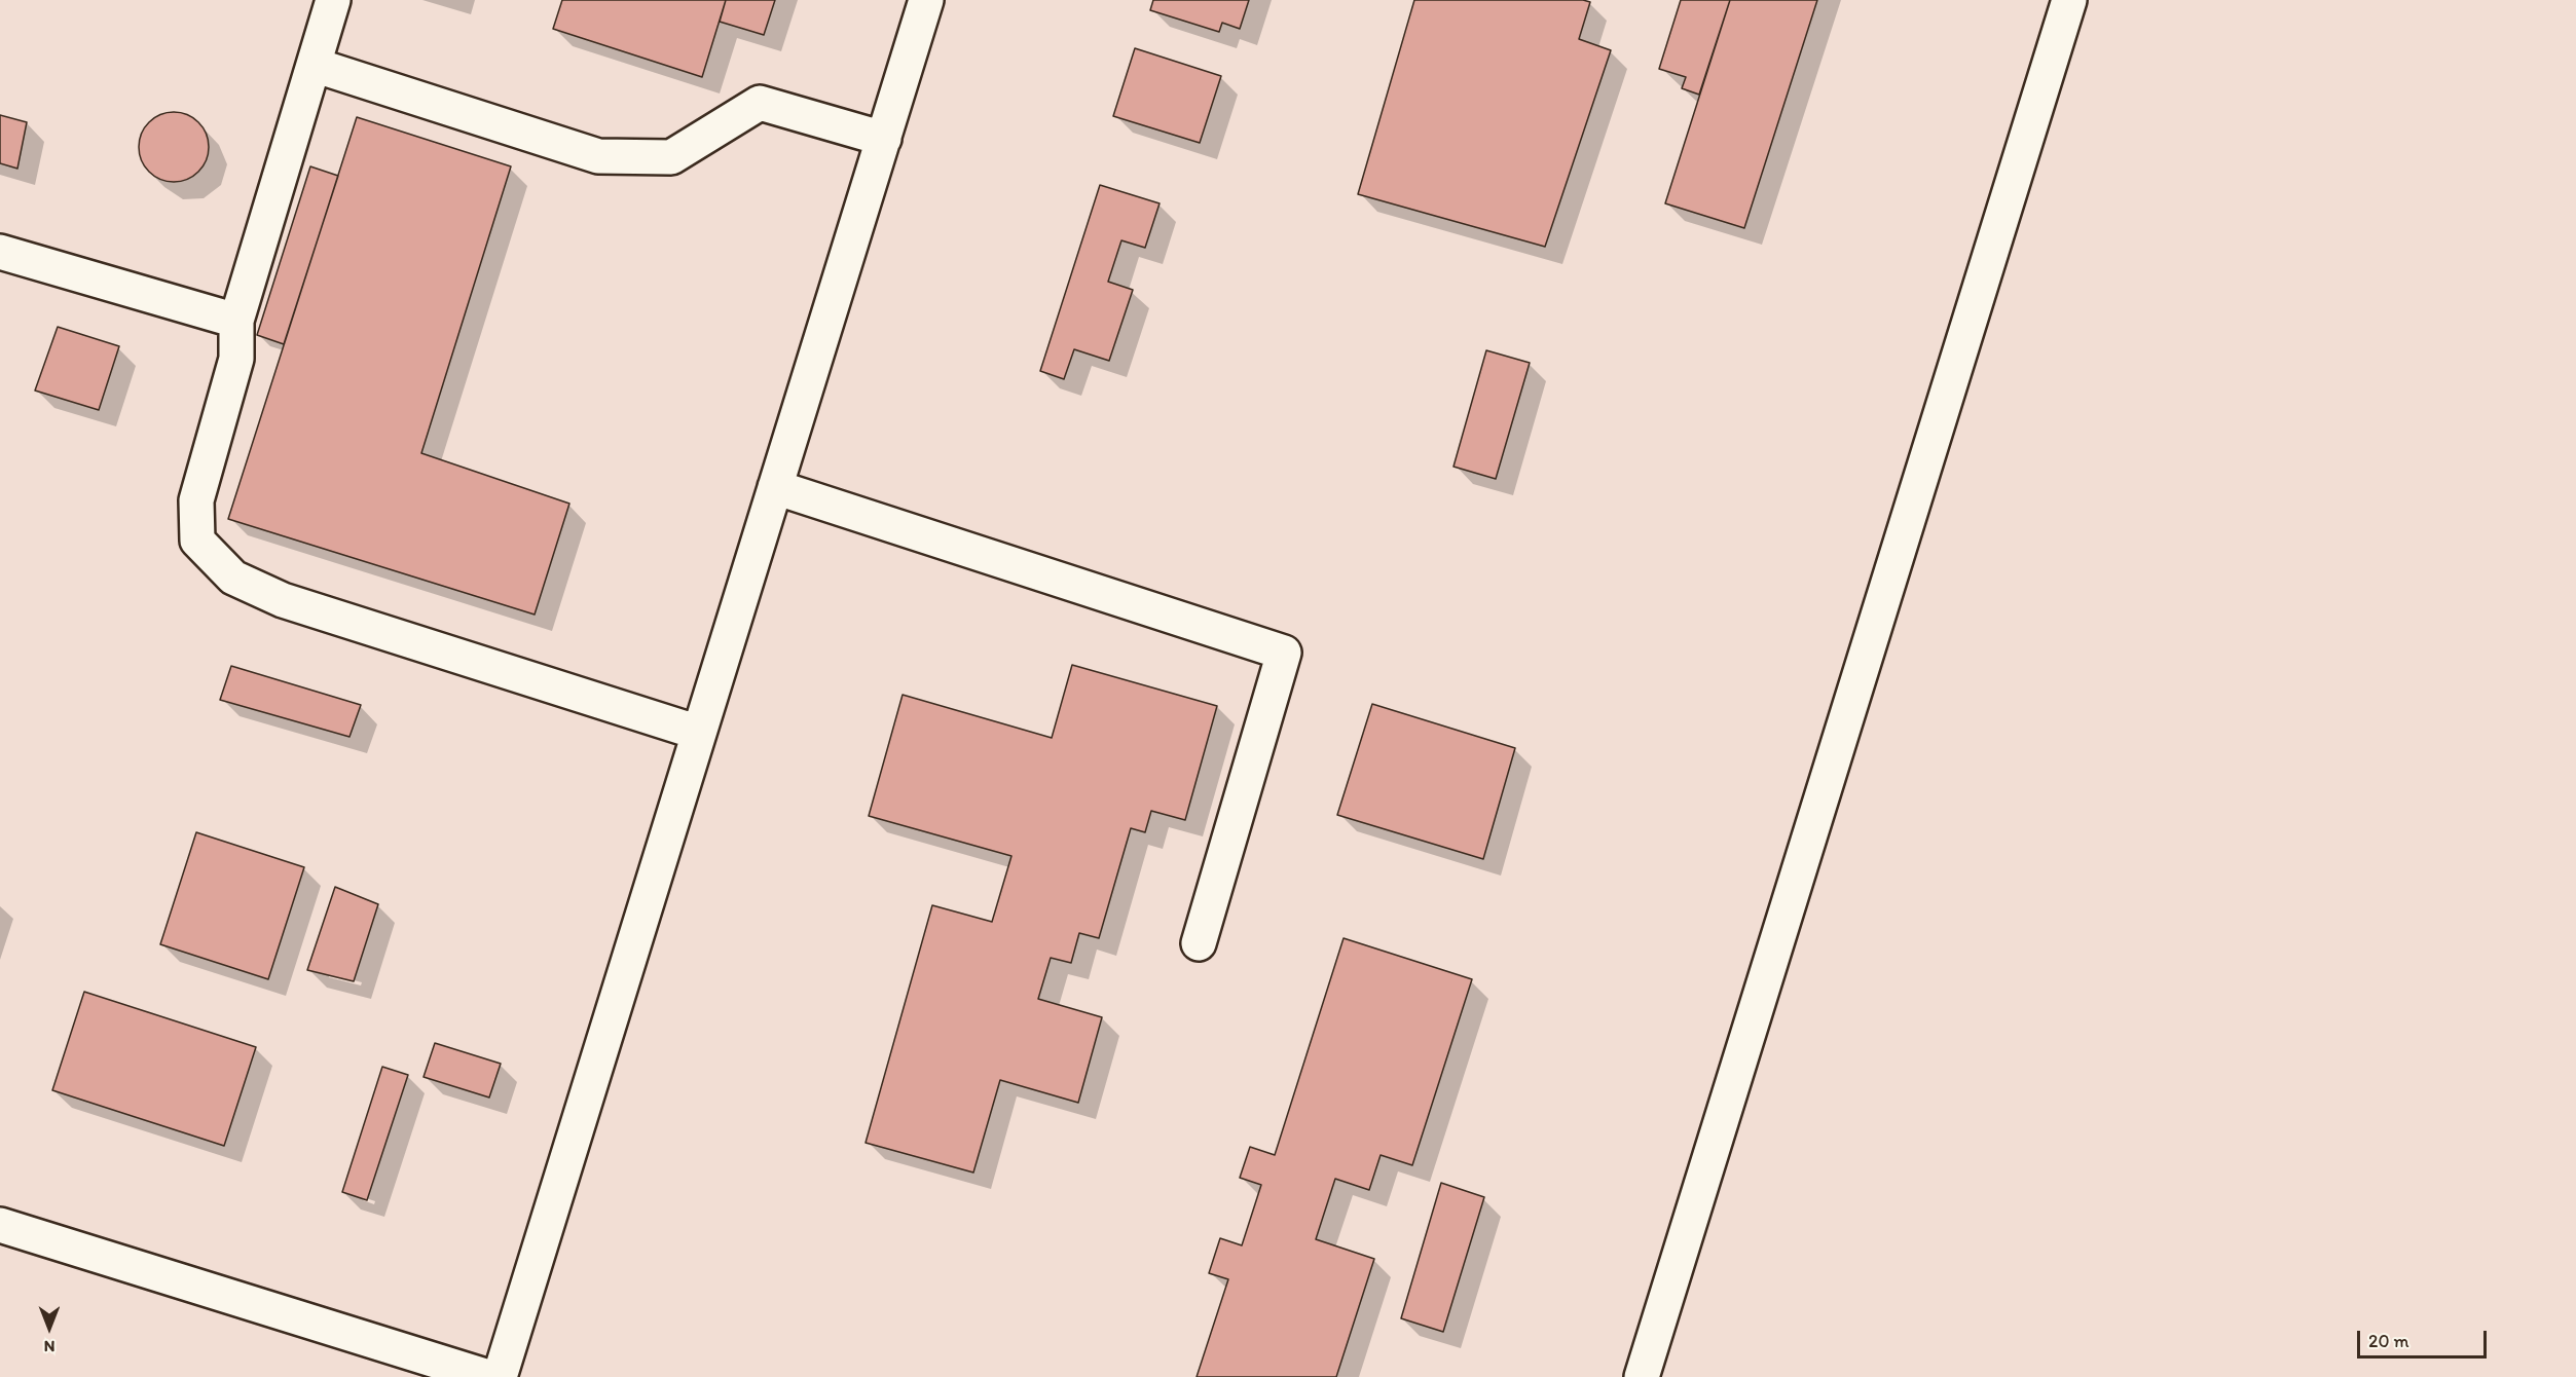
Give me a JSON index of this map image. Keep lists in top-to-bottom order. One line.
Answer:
{"scale_bar":"20 m","north":"bottom"}
